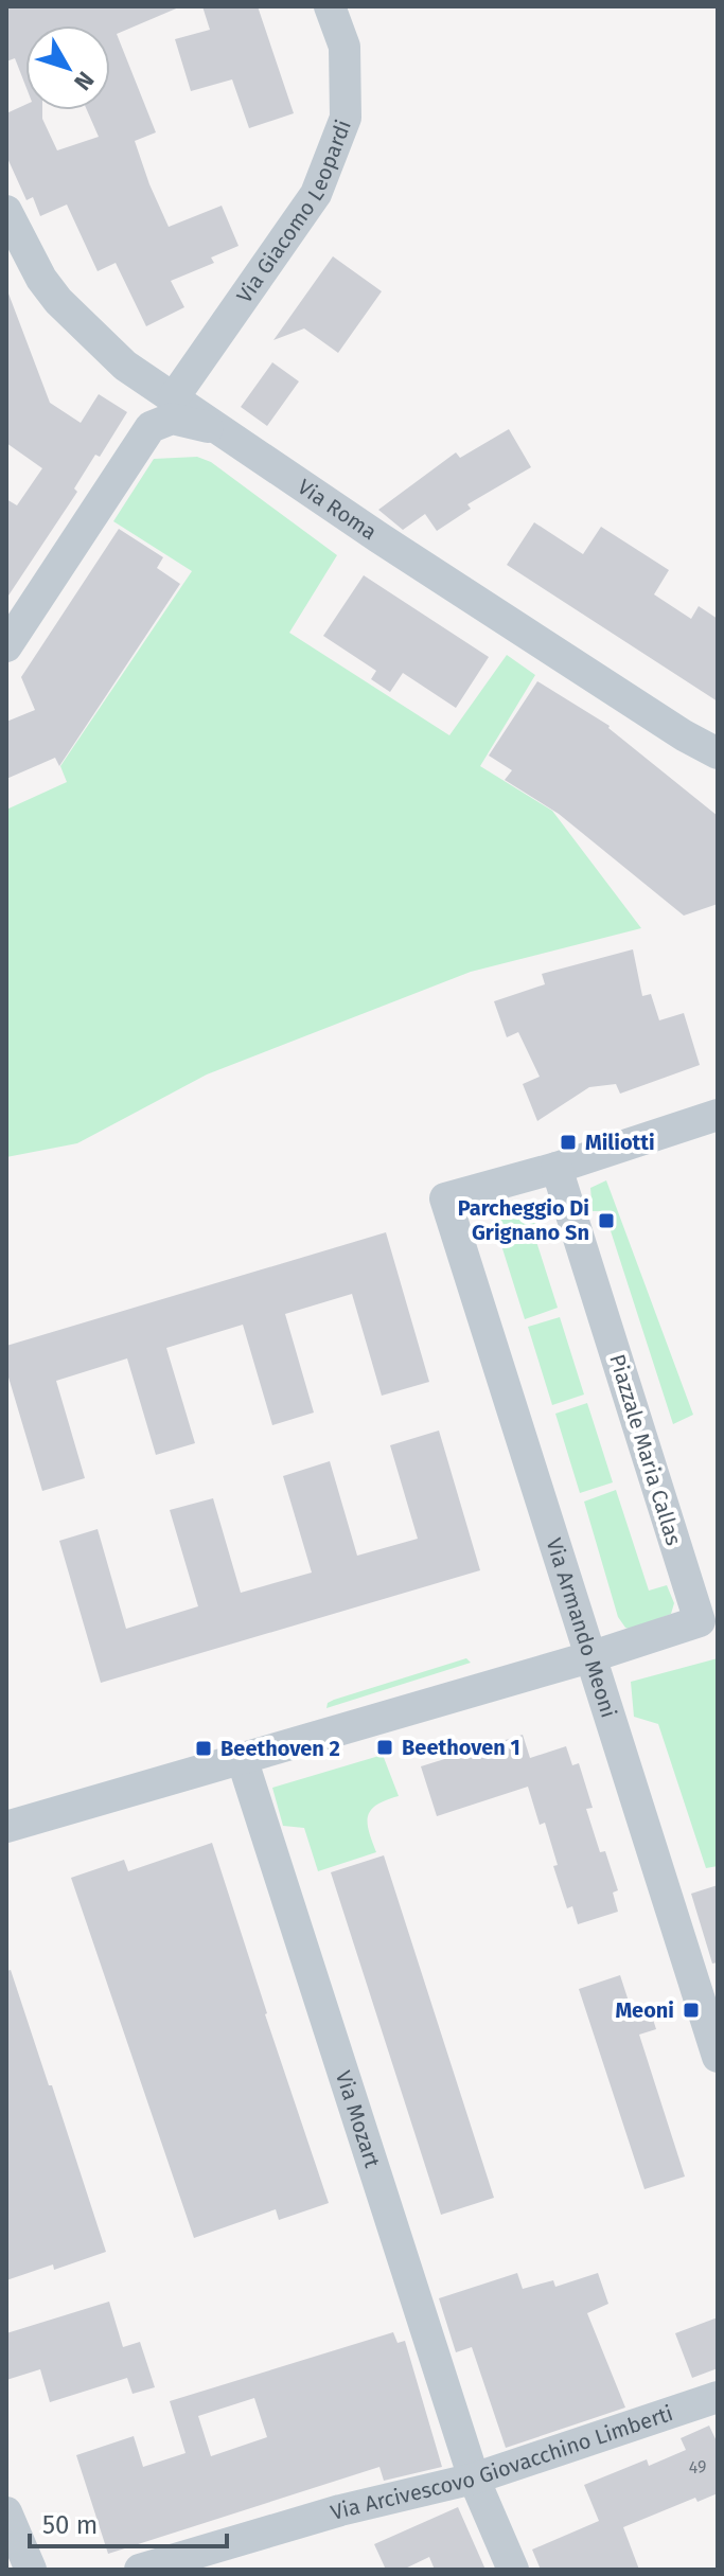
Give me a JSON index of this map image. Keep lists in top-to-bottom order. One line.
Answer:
{"streets":{"street":["Via Giacomo Leopardi","Via Roma","Piazzale Maria Callas","Via Armando Meoni","Via Mozart","Via Arcivescovo Giovacchino Limberti"]},"crossings":[["Via Giacomo Leopardi","Via Roma"],["Piazzale Maria Callas","Via Armando Meoni"],["Via Mozart","Via Arcivescovo Giovacchino Limberti"]],"places":{"transit":["Miliotti","Parcheggio Di Grignano Sn","Beethoven 1","Beethoven 2","Meoni"]},"house_numbers":["49"],"scale_bar":"50 m","north":"bottom right"}
